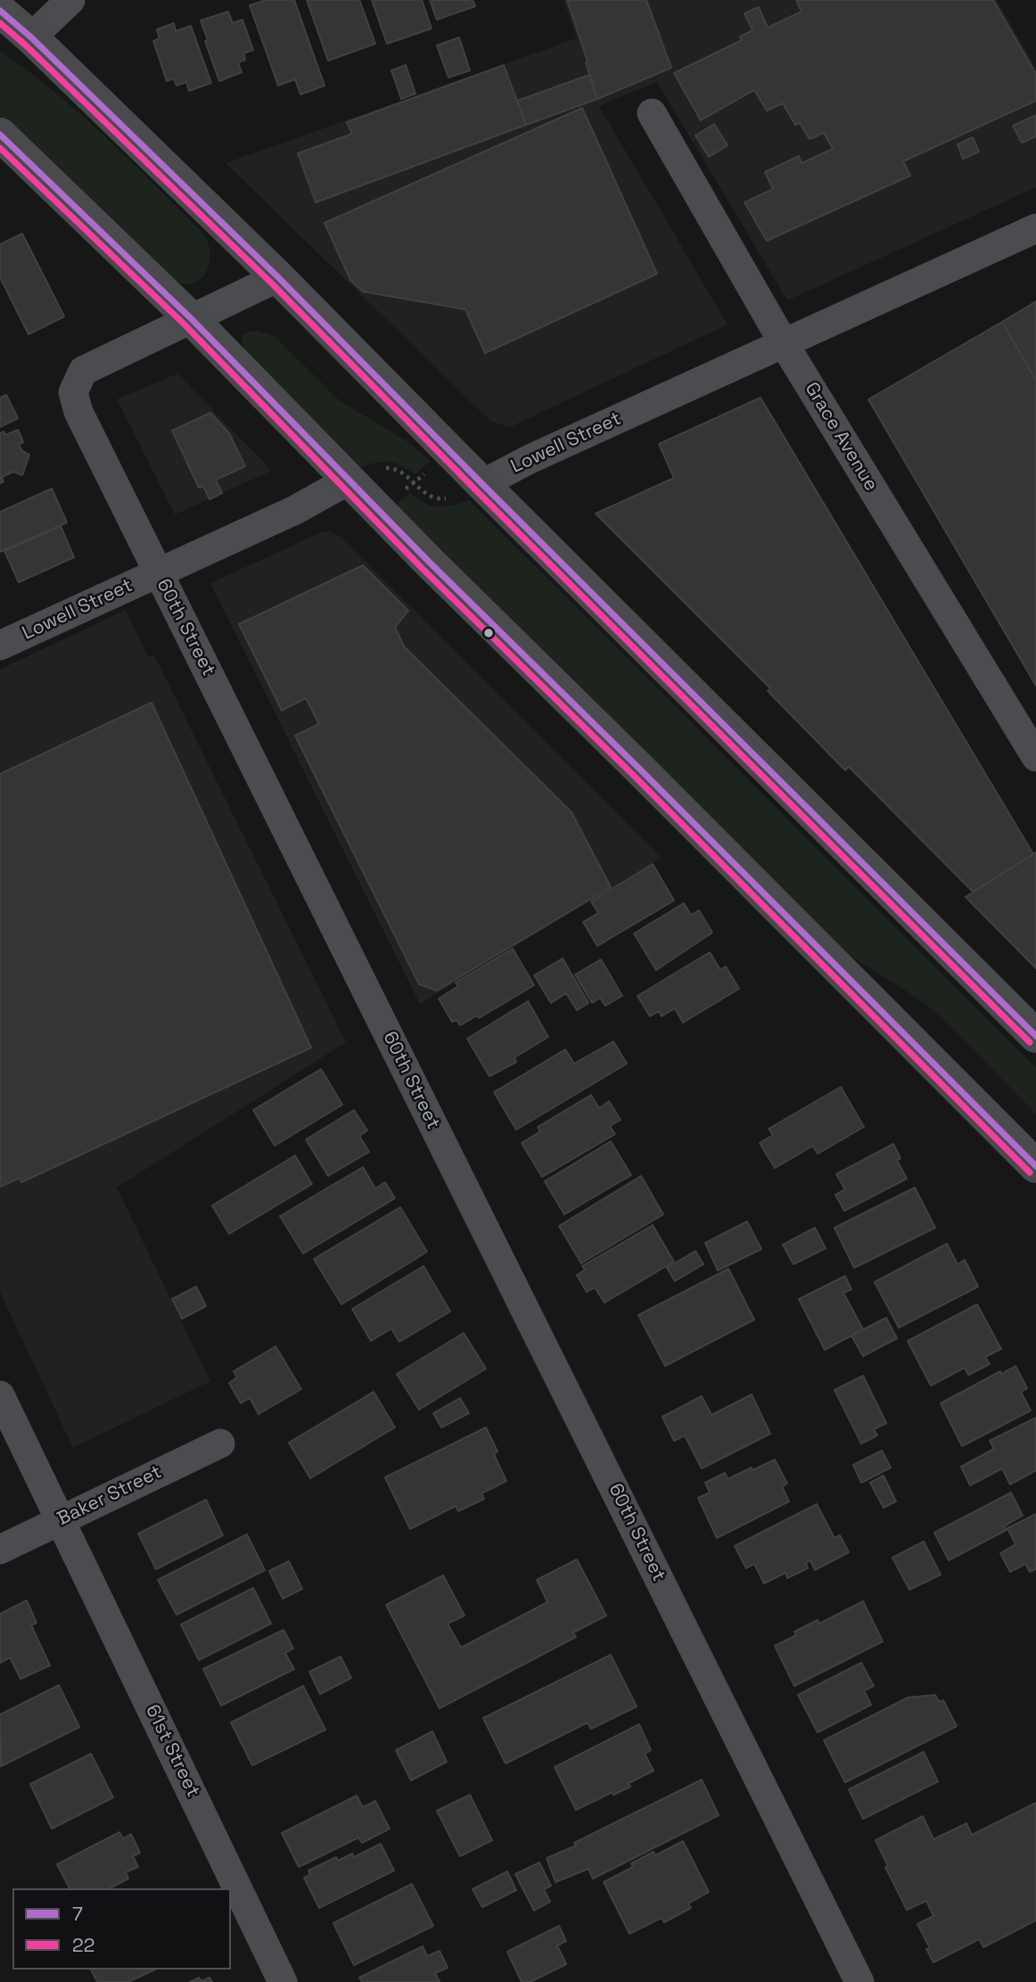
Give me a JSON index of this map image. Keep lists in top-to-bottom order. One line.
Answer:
{"streets":{"street":["Grace Avenue","Lowell Street","60th Street","Baker Street","61st Street"]},"crossings":[["Grace Avenue","Lowell Street"],["Lowell Street","60th Street"],["Baker Street","61st Street"]],"lines":["transit line 7","transit line 22"],"legend":["7","22"]}
